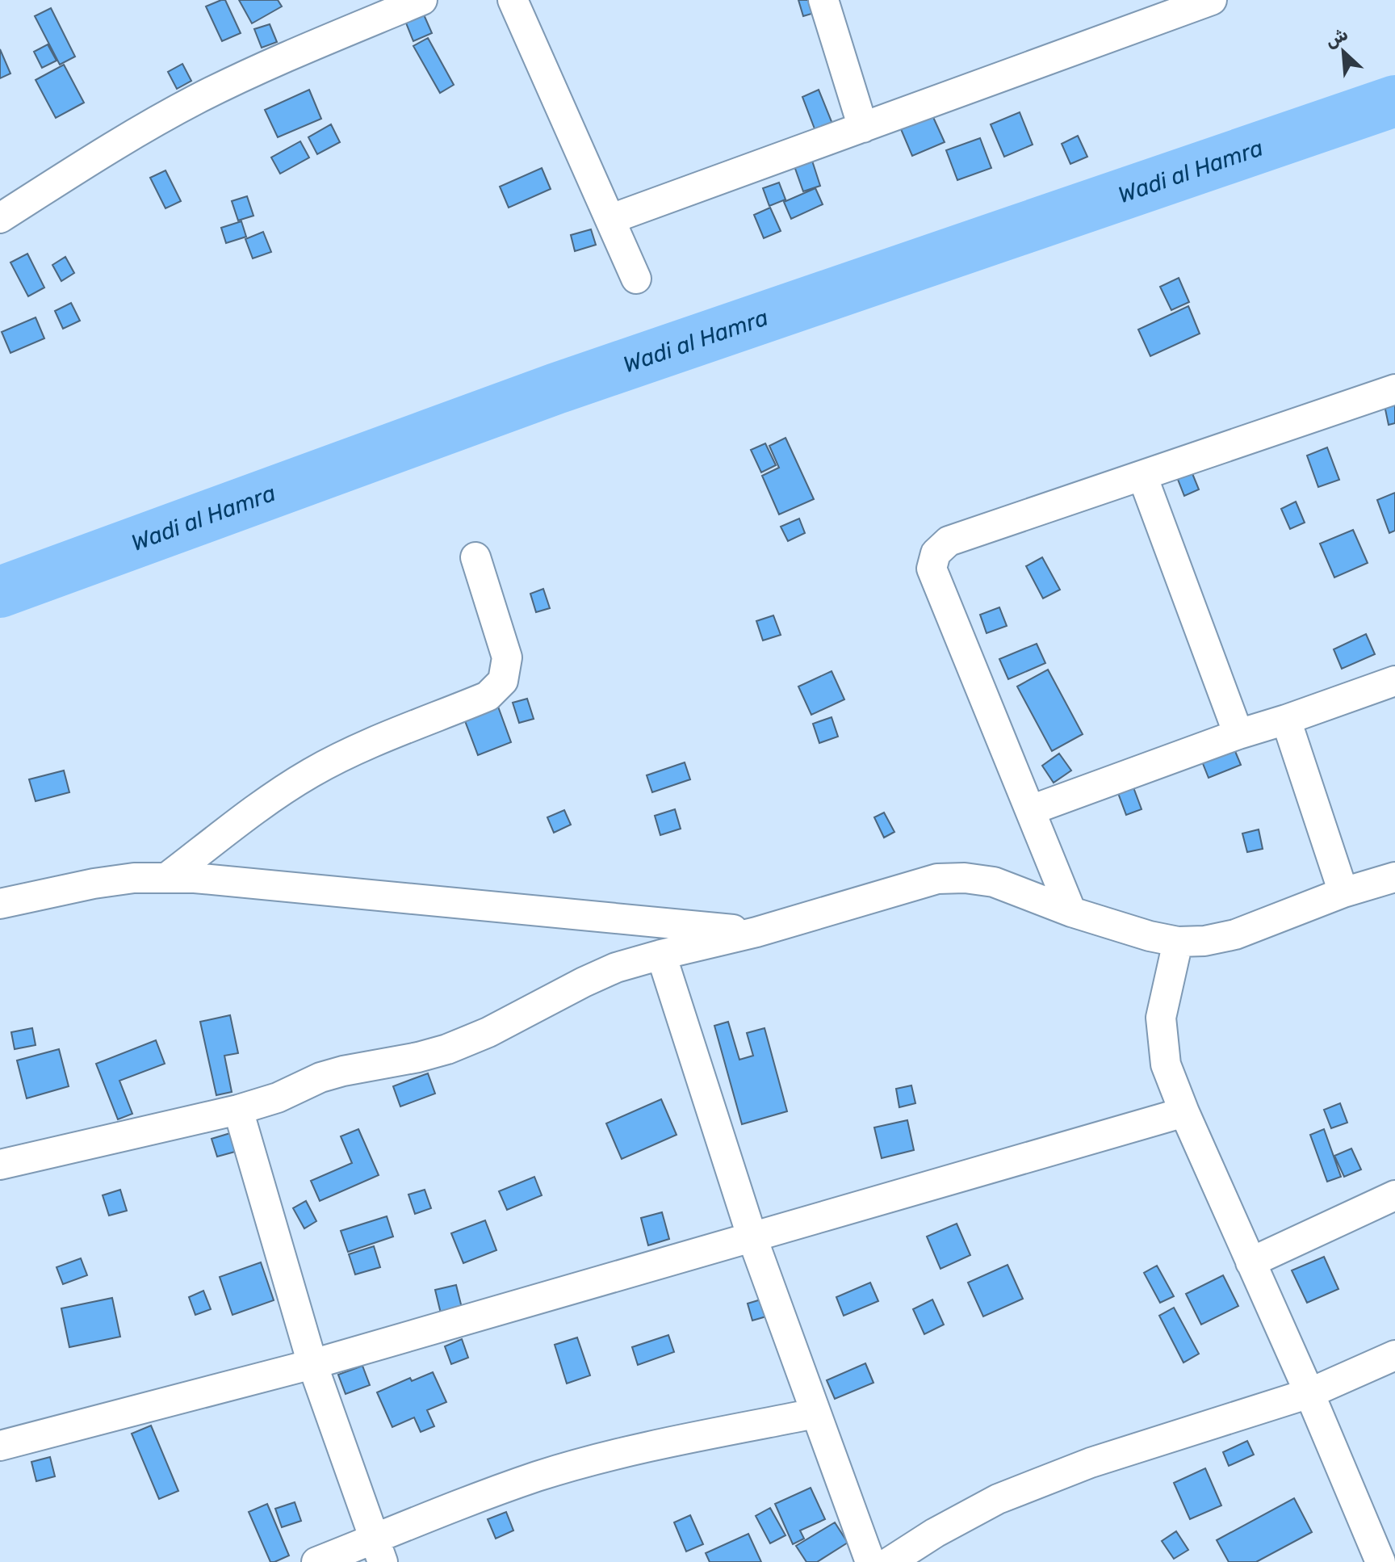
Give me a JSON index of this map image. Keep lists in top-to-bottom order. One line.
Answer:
{"water":["Wadi al Hamra"],"north":"top left"}
